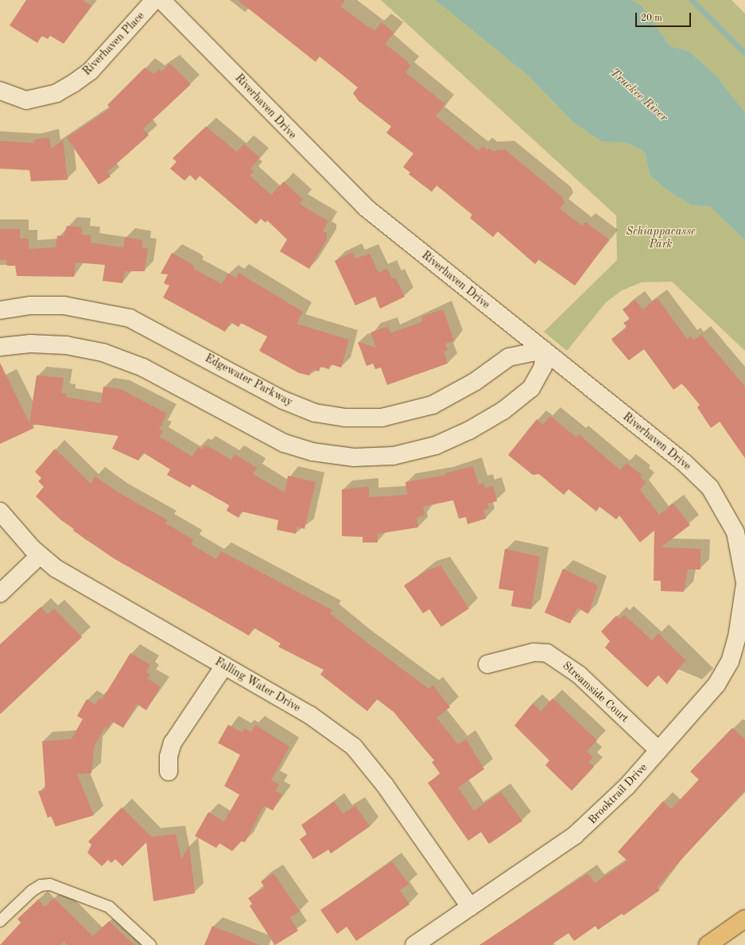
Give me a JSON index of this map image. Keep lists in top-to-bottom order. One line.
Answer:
{"streets":{"street":["Riverhaven Place","Riverhaven Drive","Edgewater Parkway","Falling Water Drive","Streamside Court","Brooktrail Drive"]},"crossings":[["Riverhaven Drive","Edgewater Parkway"],["Riverhaven Drive","Brooktrail Drive"],["Falling Water Drive","Brooktrail Drive"],["Streamside Court","Brooktrail Drive"]],"water":["Truckee River"],"parks":["Schiappacasse Park"],"scale_bar":"20 m"}
